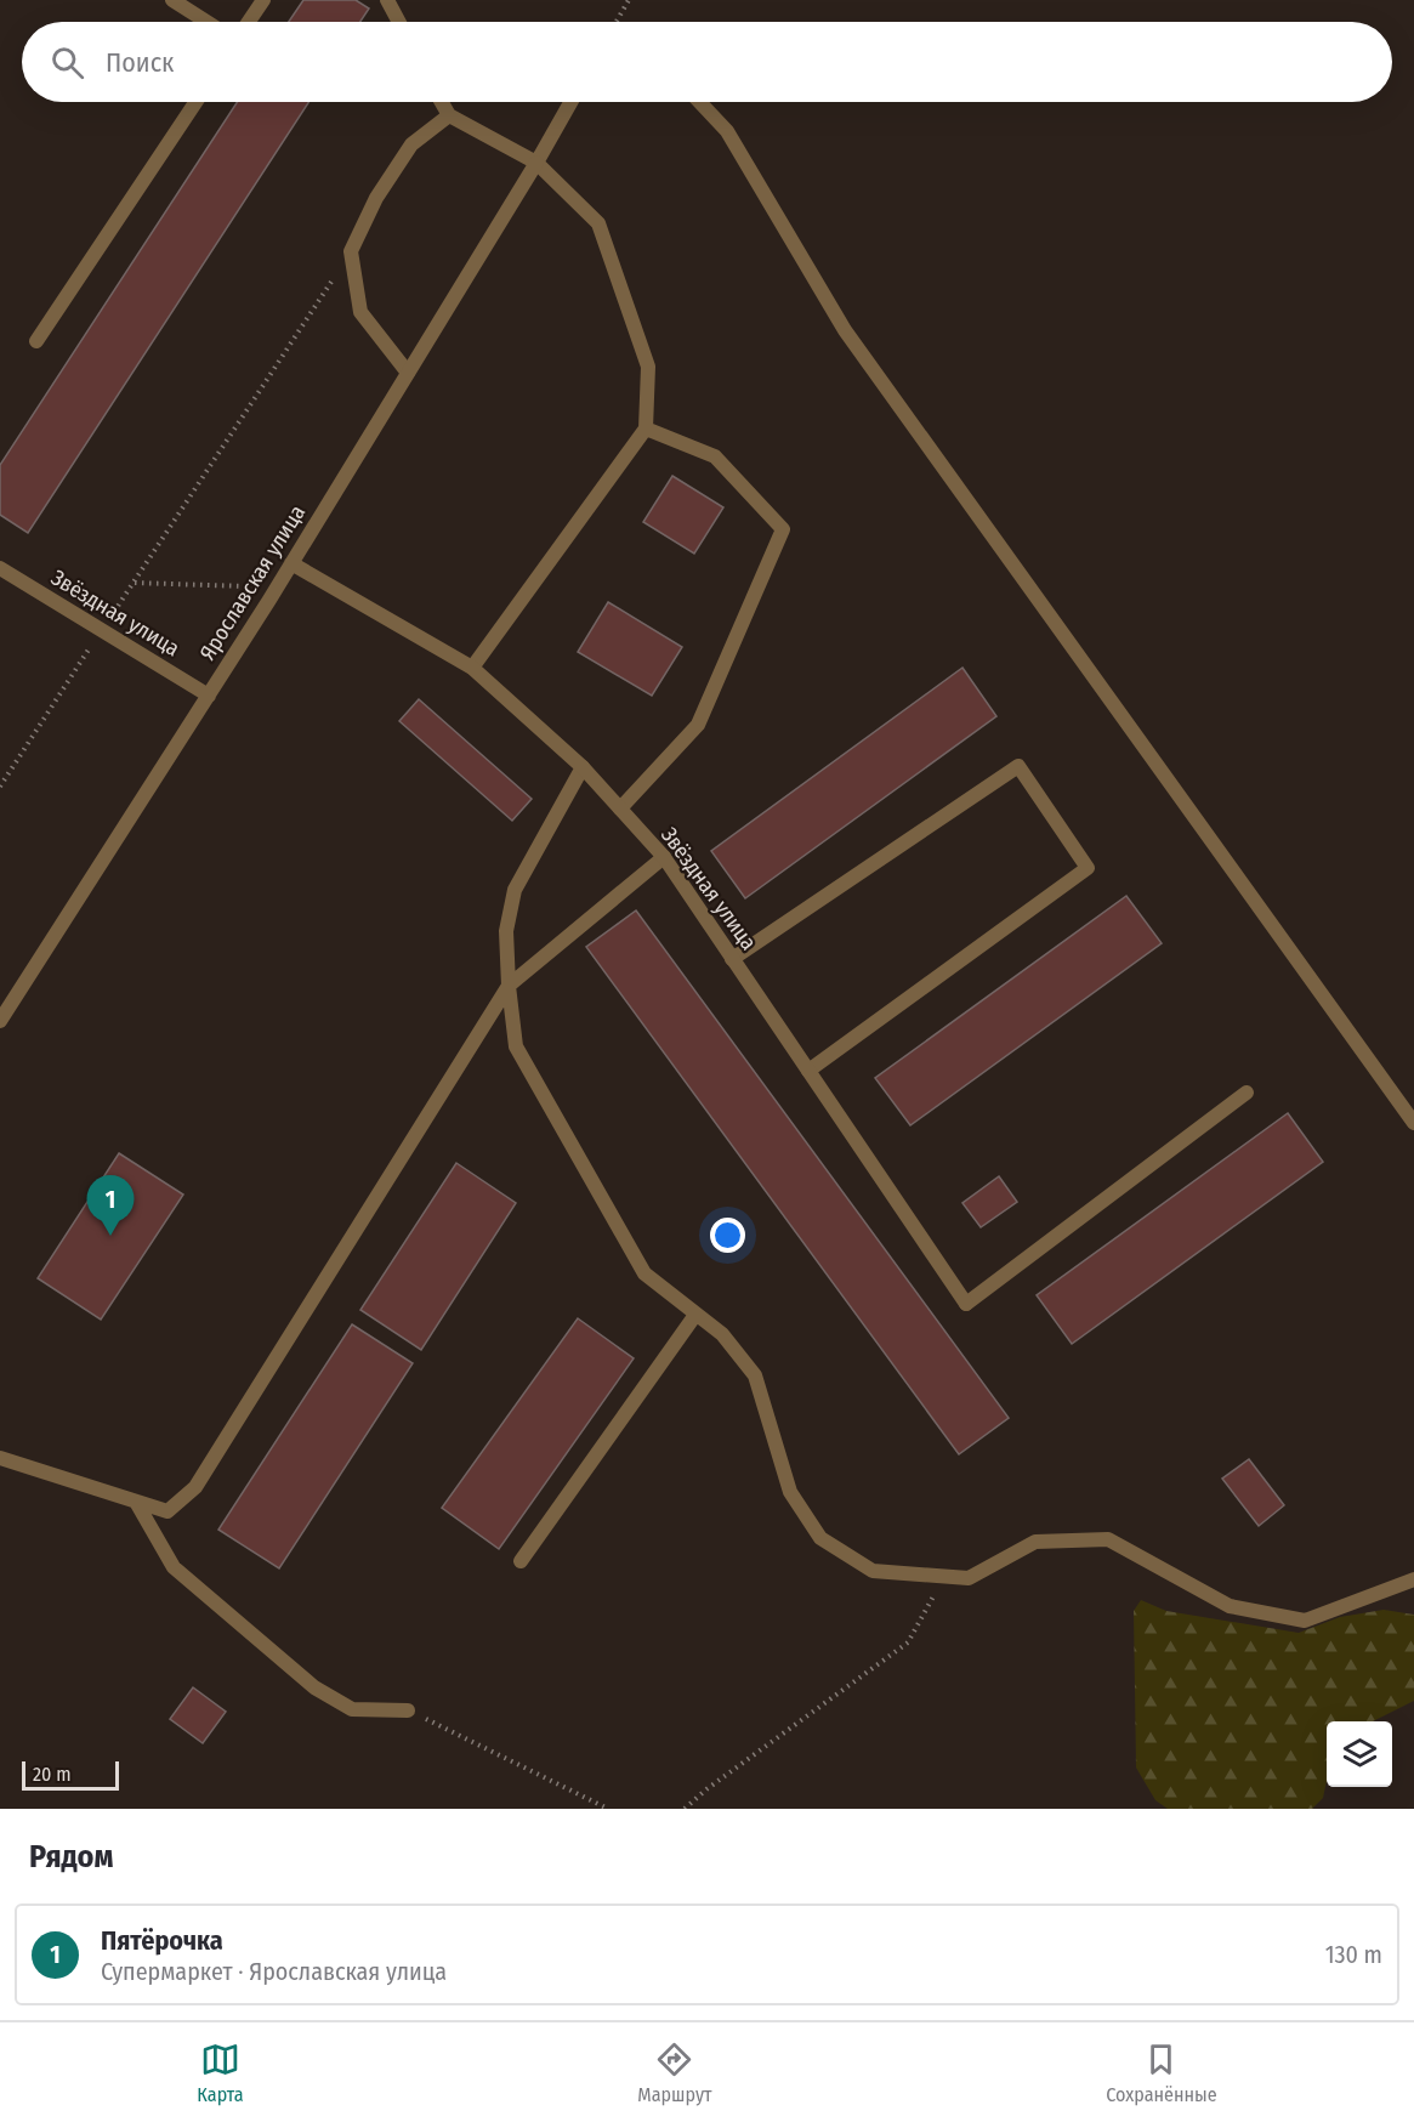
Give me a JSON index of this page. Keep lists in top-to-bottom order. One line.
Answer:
{"streets":{"street":["Ярославская улица","Звёздная улица"]},"crossings":[["Ярославская улица","Звёздная улица"]],"scale_bar":"20 m","page":{"search":"Поиск","pins":"1","scale":"20 m","heading":"Рядом","list":[{"mark":"1","name":"Пятёрочка","note":"Супермаркет · Ярославская улица","value":"130 m"}],"nav":["Карта","Маршрут","Сохранённые"]}}
